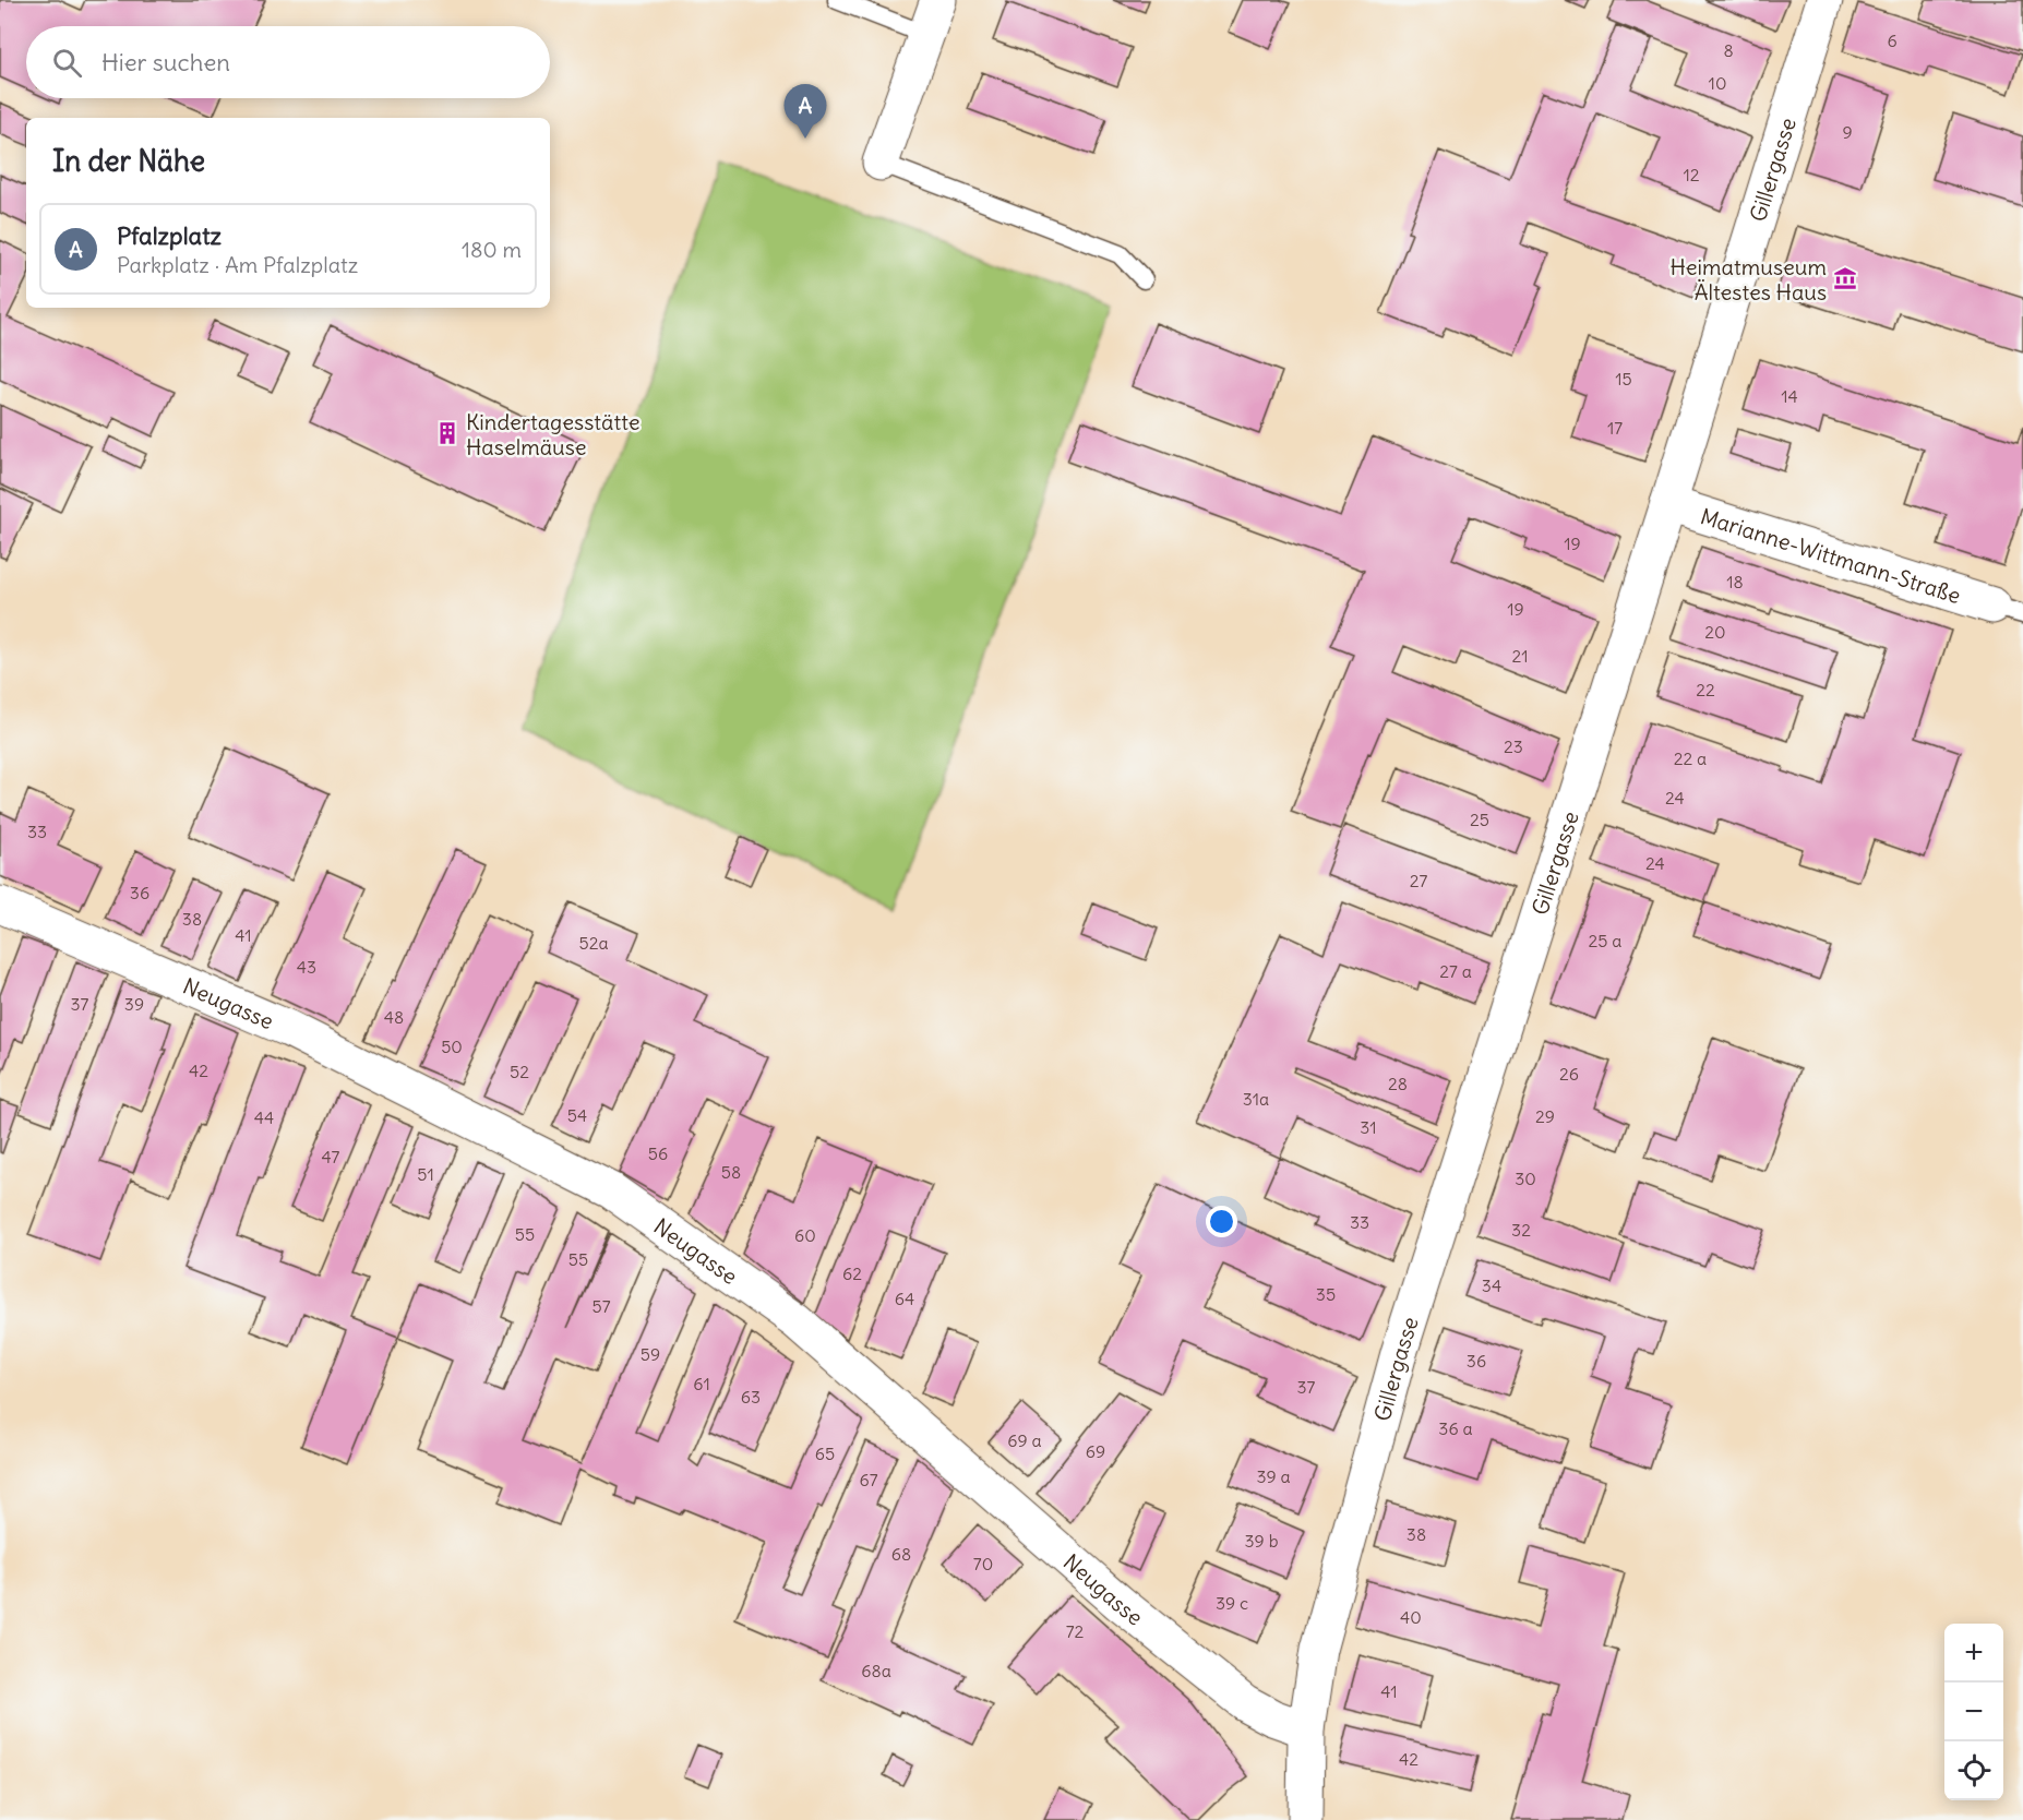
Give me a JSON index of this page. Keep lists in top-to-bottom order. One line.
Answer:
{"streets":{"street":["Gillergasse","Marianne-Wittmann-Straße","Neugasse"]},"crossings":[["Gillergasse","Marianne-Wittmann-Straße"],["Gillergasse","Neugasse"]],"places":{"museum":["Heimatmuseum Ältestes Haus"],"building":["Kindertagesstätte Haselmäuse"]},"house_numbers":["6","8","10","9","12","15","14","17","19","18","19","20","21","22","23","22 a","24","25","33","24","27","36","38","41","25 a","52a","43","27 a","37","39","48","50","42","52","26","28","31a","54","29","44","31","56","47","58","51","30","33","32","55","60","55","62","34","35","64","57","59","36","61","37","63","36 a","69 a","69","65","39 a","67","38","39 b","68","70","39 c","40","72","68a","41","42"],"page":{"search":"Hier suchen","pins":"A","heading":"In der Nähe","list":[{"mark":"A","name":"Pfalzplatz","note":"Parkplatz · Am Pfalzplatz","value":"180 m"}],"map_buttons":["+","−"]}}
